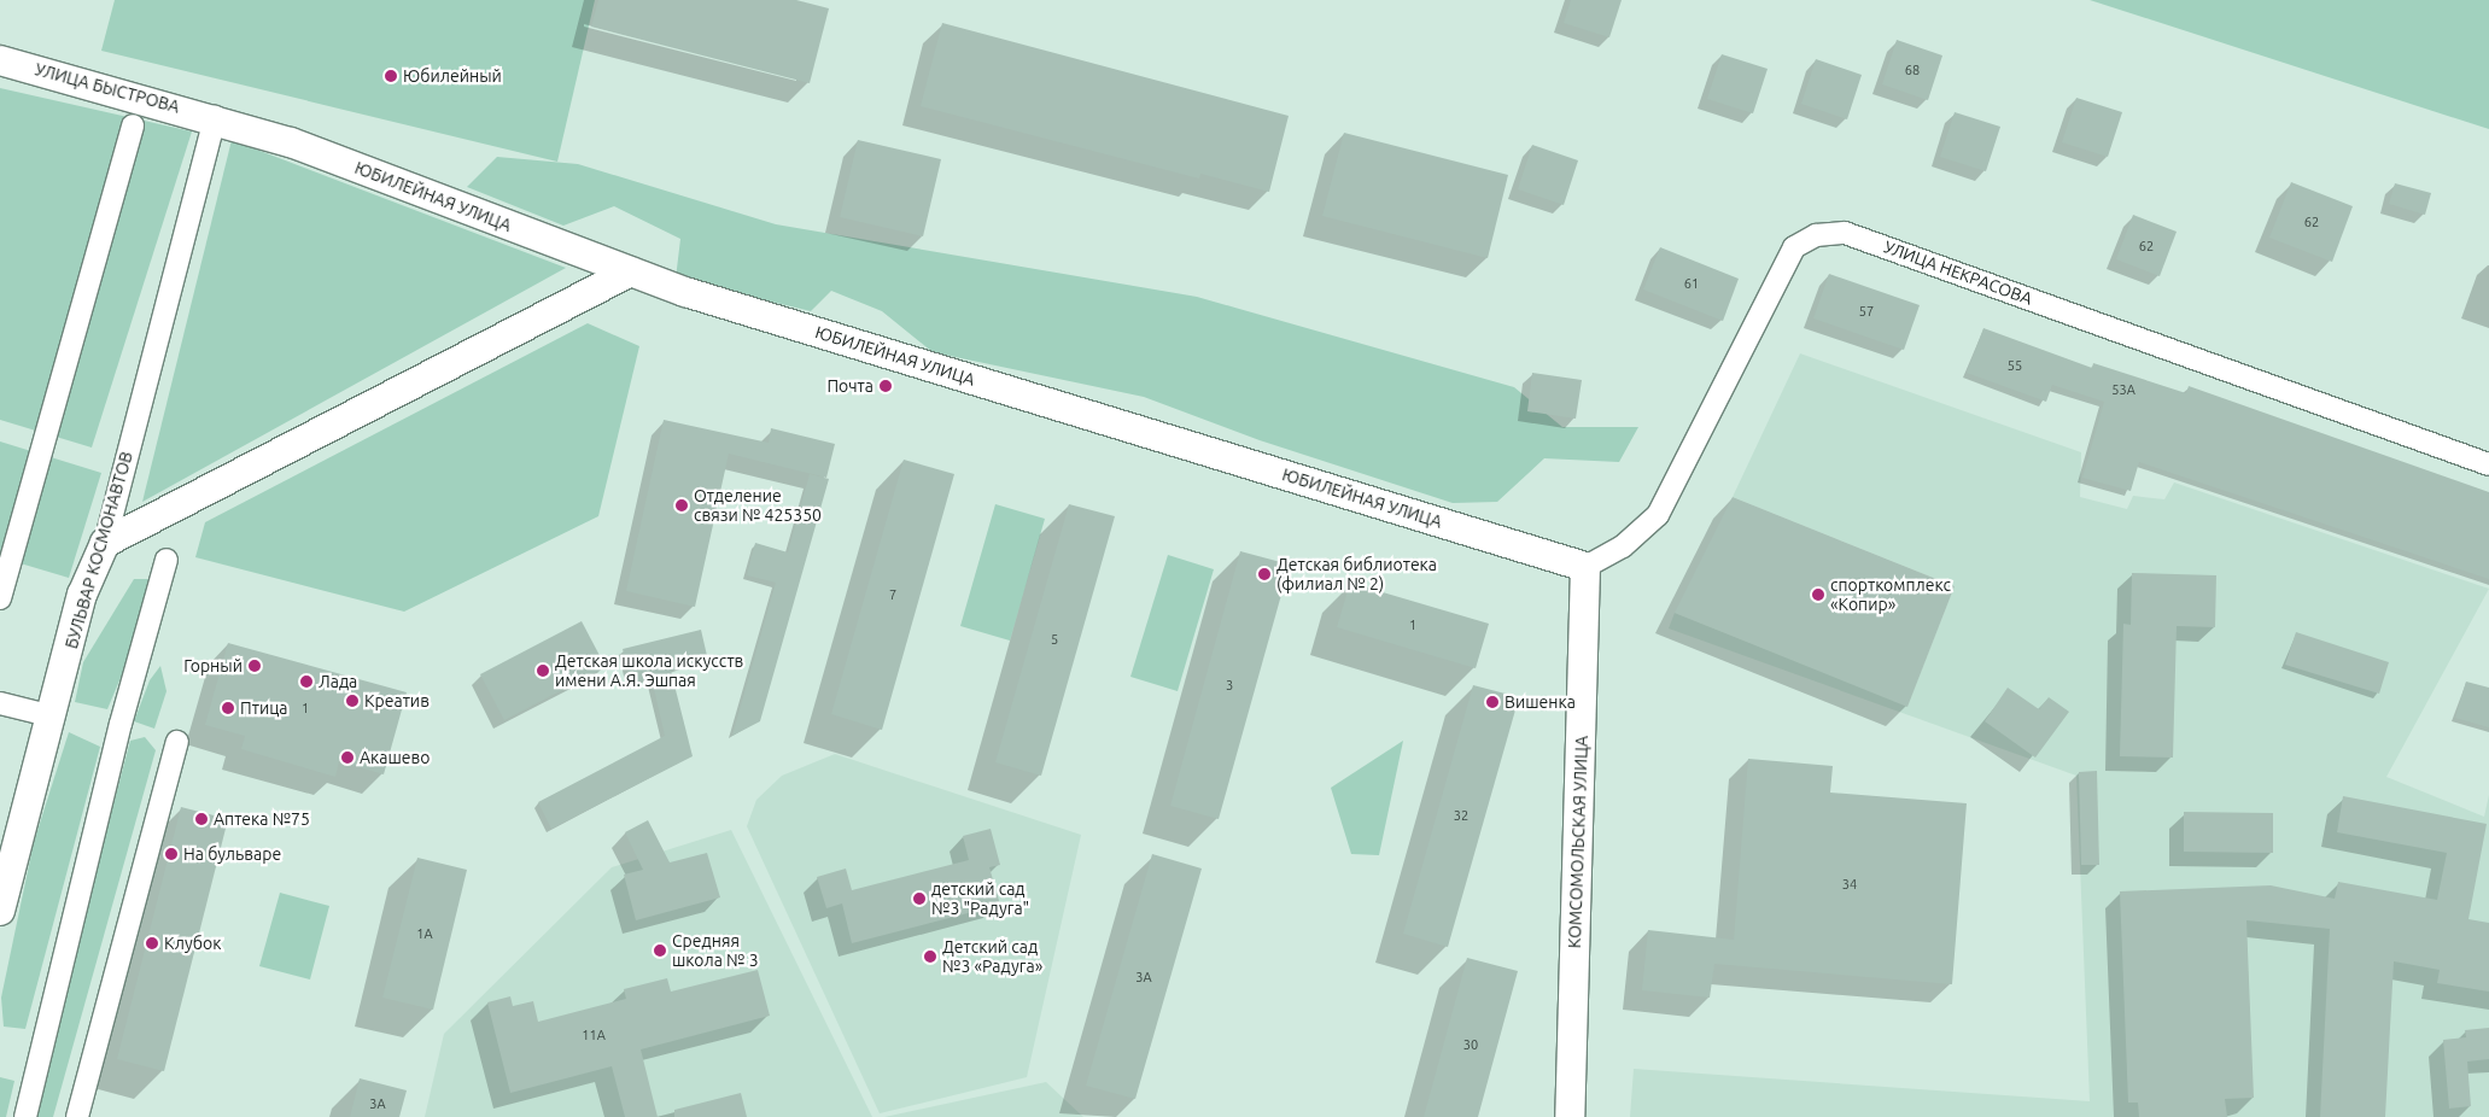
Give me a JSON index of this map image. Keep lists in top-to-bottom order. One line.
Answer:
{"streets":{"street":["УЛИЦА БЫСТРОВА","ЮБИЛЕЙНАЯ УЛИЦА","УЛИЦА НЕКРАСОВА","БУЛЬВАР КОСМОНАВТОВ","КОМСОМОЛЬСКАЯ УЛИЦА"]},"crossings":[["УЛИЦА БЫСТРОВА","ЮБИЛЕЙНАЯ УЛИЦА"],["УЛИЦА БЫСТРОВА","БУЛЬВАР КОСМОНАВТОВ"],["ЮБИЛЕЙНАЯ УЛИЦА","УЛИЦА НЕКРАСОВА"],["ЮБИЛЕЙНАЯ УЛИЦА","БУЛЬВАР КОСМОНАВТОВ"],["ЮБИЛЕЙНАЯ УЛИЦА","КОМСОМОЛЬСКАЯ УЛИЦА"],["УЛИЦА НЕКРАСОВА","КОМСОМОЛЬСКАЯ УЛИЦА"]],"places":["Юбилейный","Почта","Отделение связи № 425350","Детская библиотека (филиал № 2)","спорткомплекс «Копир»","Горный","Детская школа искусств имени А.Я. Эшпая","Лада","Креатив","Вишенка","Птица","Акашево","Аптека №75","На бульваре","детский сад №3 \"Радуга\"","Клубок","Средняя школа № 3","Детский сад №3 «Радуга»"],"house_numbers":["68","62","62","61","57","55","53А","7","1","5","3","1","32","34","1А","3А","11А","30","3А"]}
